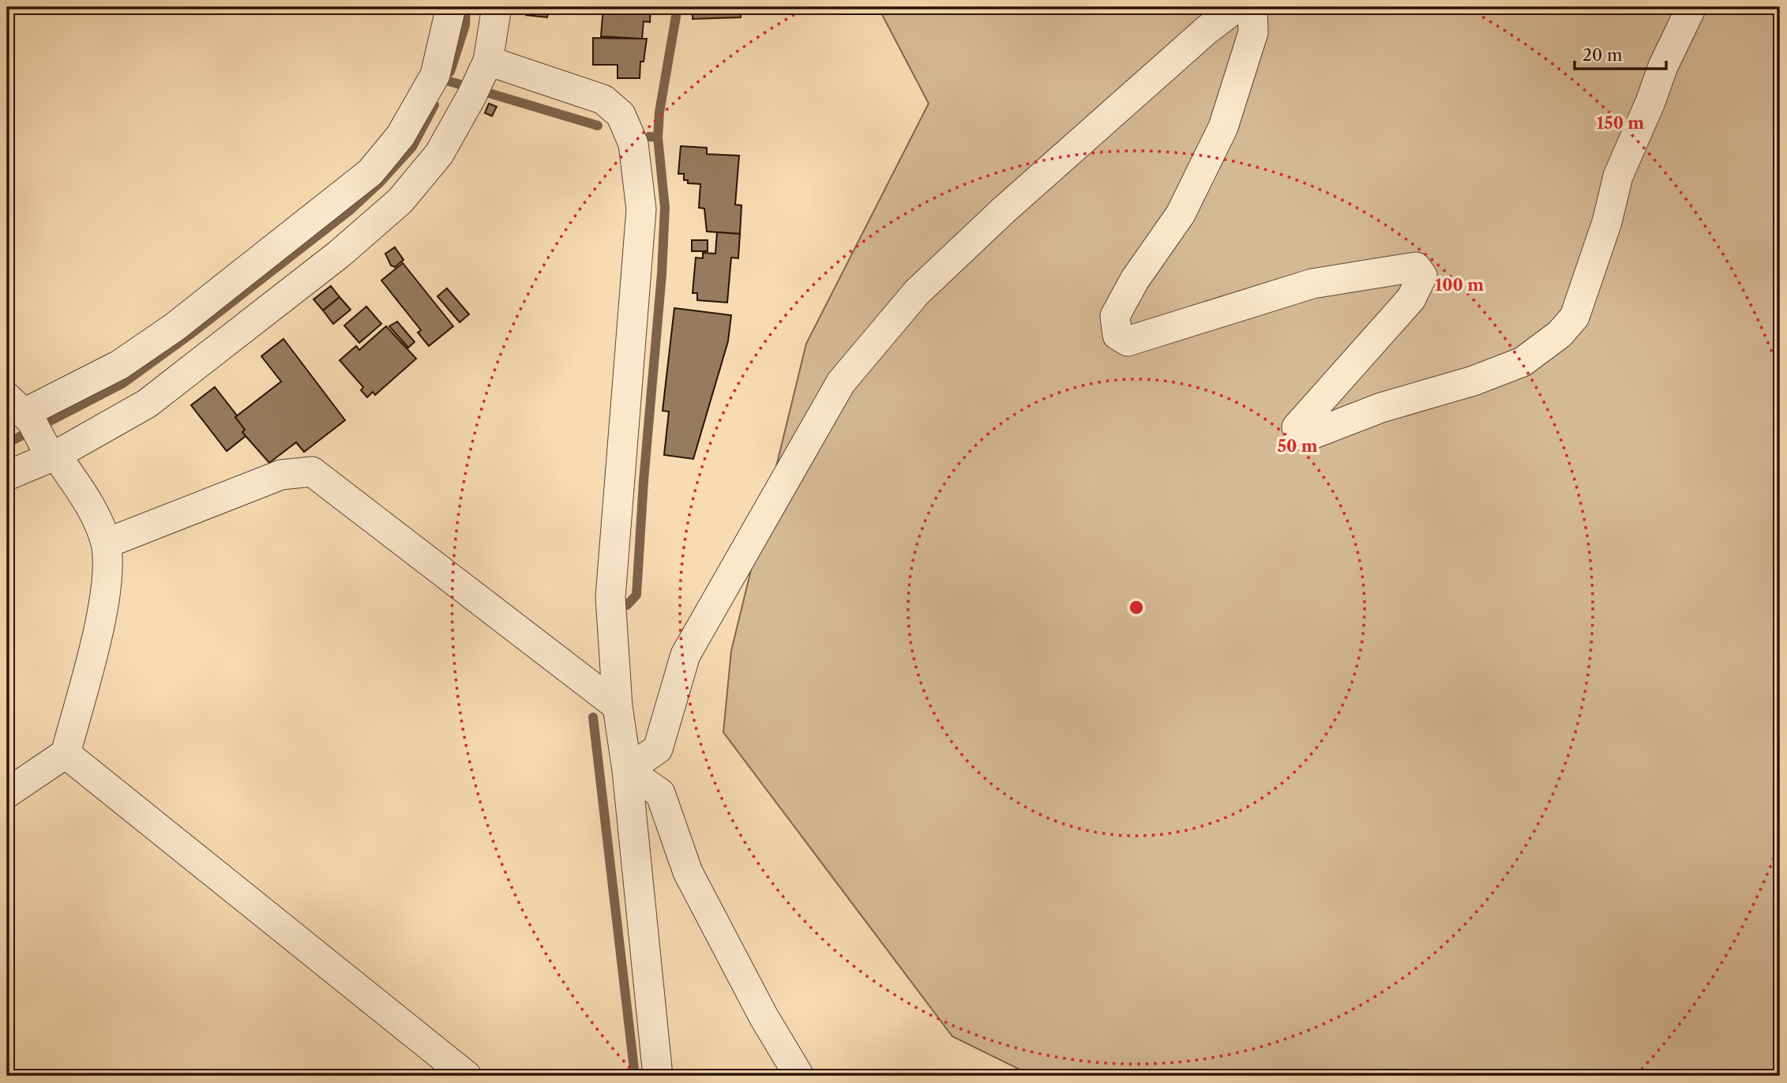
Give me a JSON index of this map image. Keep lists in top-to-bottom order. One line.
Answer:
{"scale_bar":"20 m","rings":["150 m","100 m","50 m"]}
